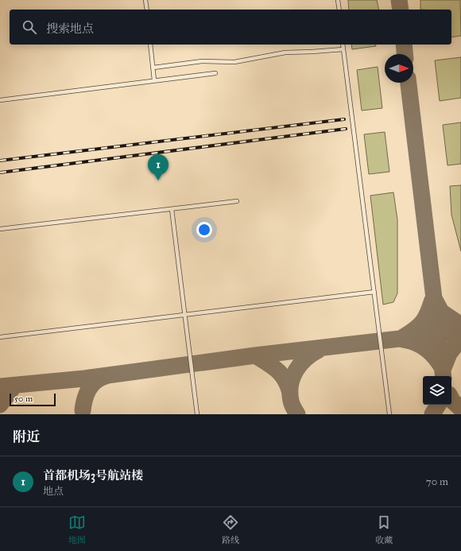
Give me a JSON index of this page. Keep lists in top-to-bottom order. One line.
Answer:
{"scale_bar":"50 m","north":"right","page":{"search":"搜索地点","pins":"1","scale":"50 m","heading":"附近","list":[{"mark":"1","name":"首都机场3号航站楼","note":"地点","value":"70 m"}],"nav":["地图","路线","收藏"]}}
